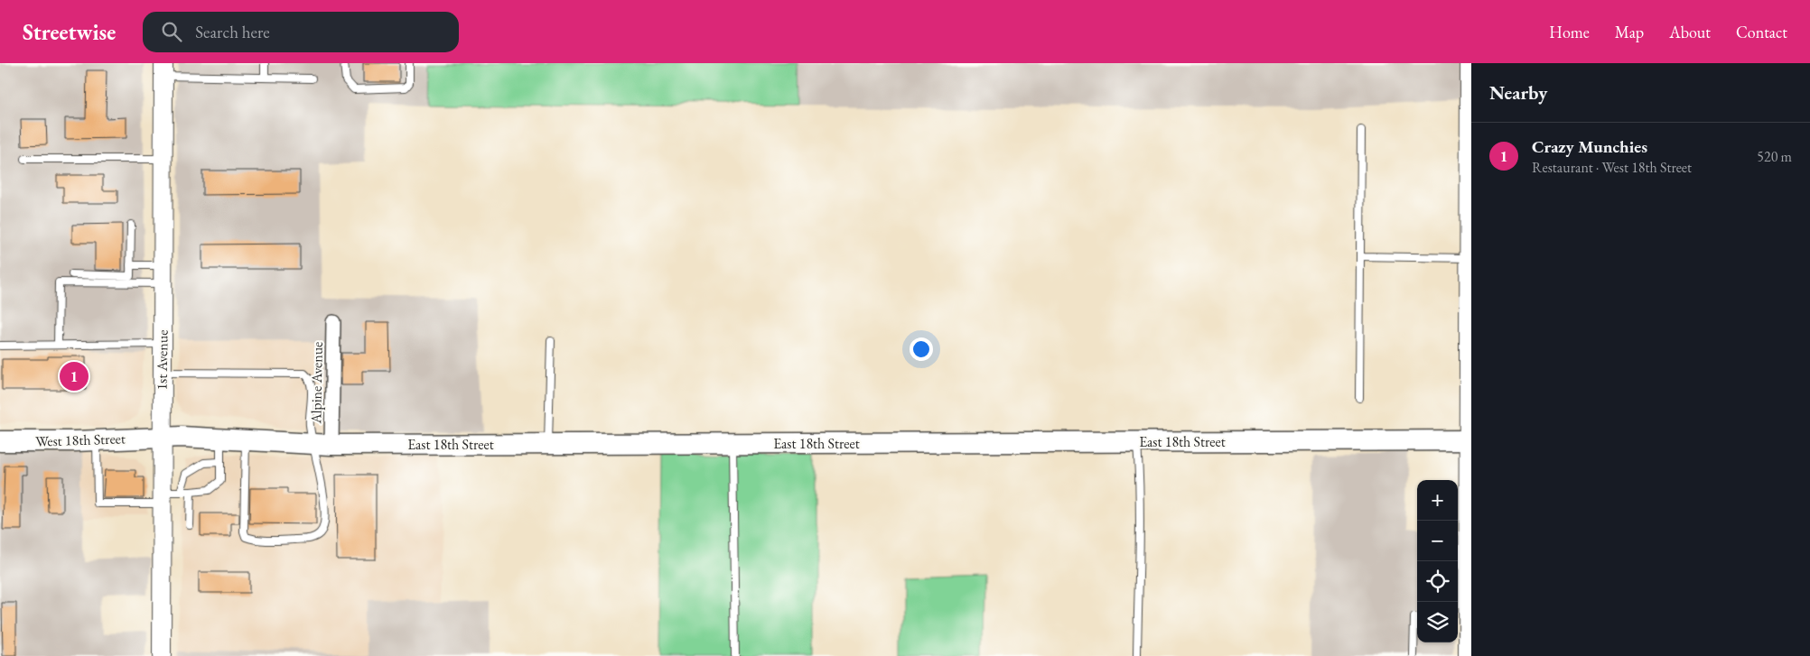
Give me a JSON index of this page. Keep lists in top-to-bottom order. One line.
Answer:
{"streets":{"main road":["West 18th Street","East 18th Street"],"street":["1st Avenue","Alpine Avenue"]},"crossings":[["1st Avenue","West 18th Street"],["1st Avenue","East 18th Street"],["Alpine Avenue","East 18th Street"],["West 18th Street","East 18th Street"]],"page":{"header":"Streetwise","search":"Search here","nav":["Home","Map","About","Contact"],"heading":"Nearby","list":[{"mark":"1","name":"Crazy Munchies","note":"Restaurant · West 18th Street","value":"520 m"}],"pins":"1","map_buttons":["+","−"]}}
